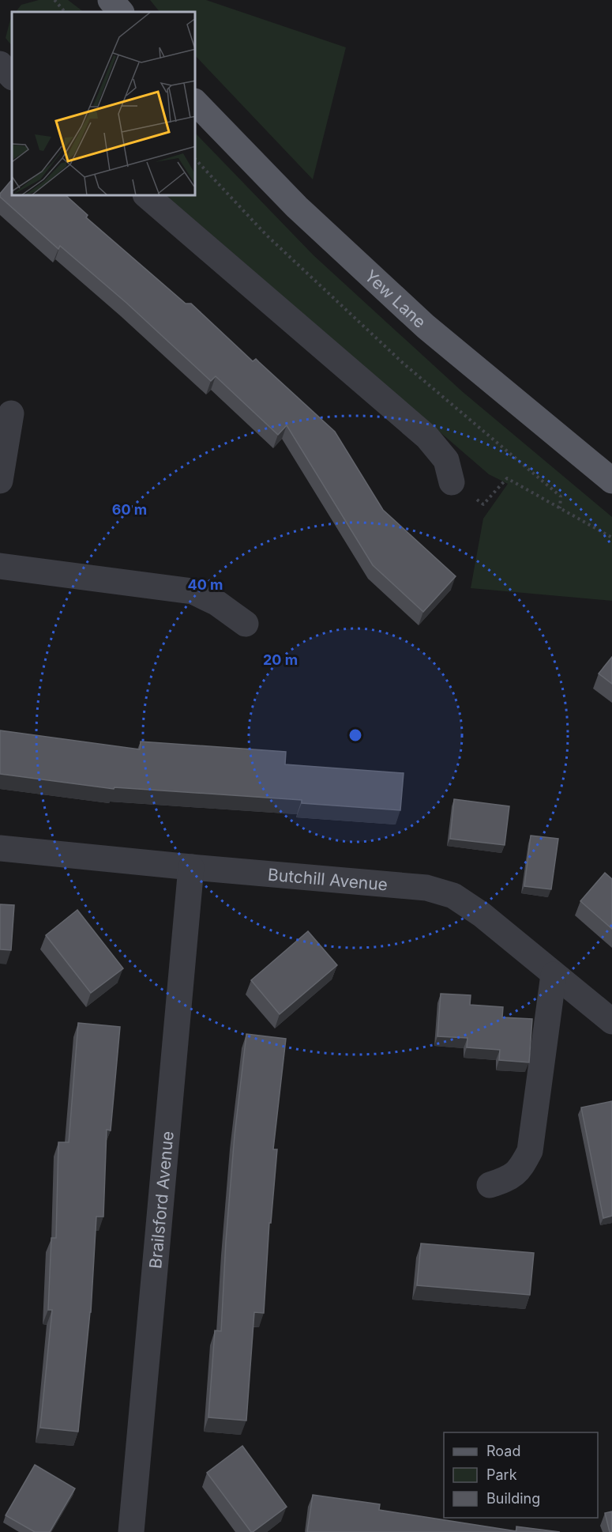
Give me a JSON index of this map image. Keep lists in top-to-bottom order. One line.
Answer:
{"streets":{"main road":["Yew Lane"],"street":["Butchill Avenue","Brailsford Avenue"]},"crossings":[["Butchill Avenue","Brailsford Avenue"]],"legend":["Road","Park","Building"],"rings":["60 m","40 m","20 m"]}
